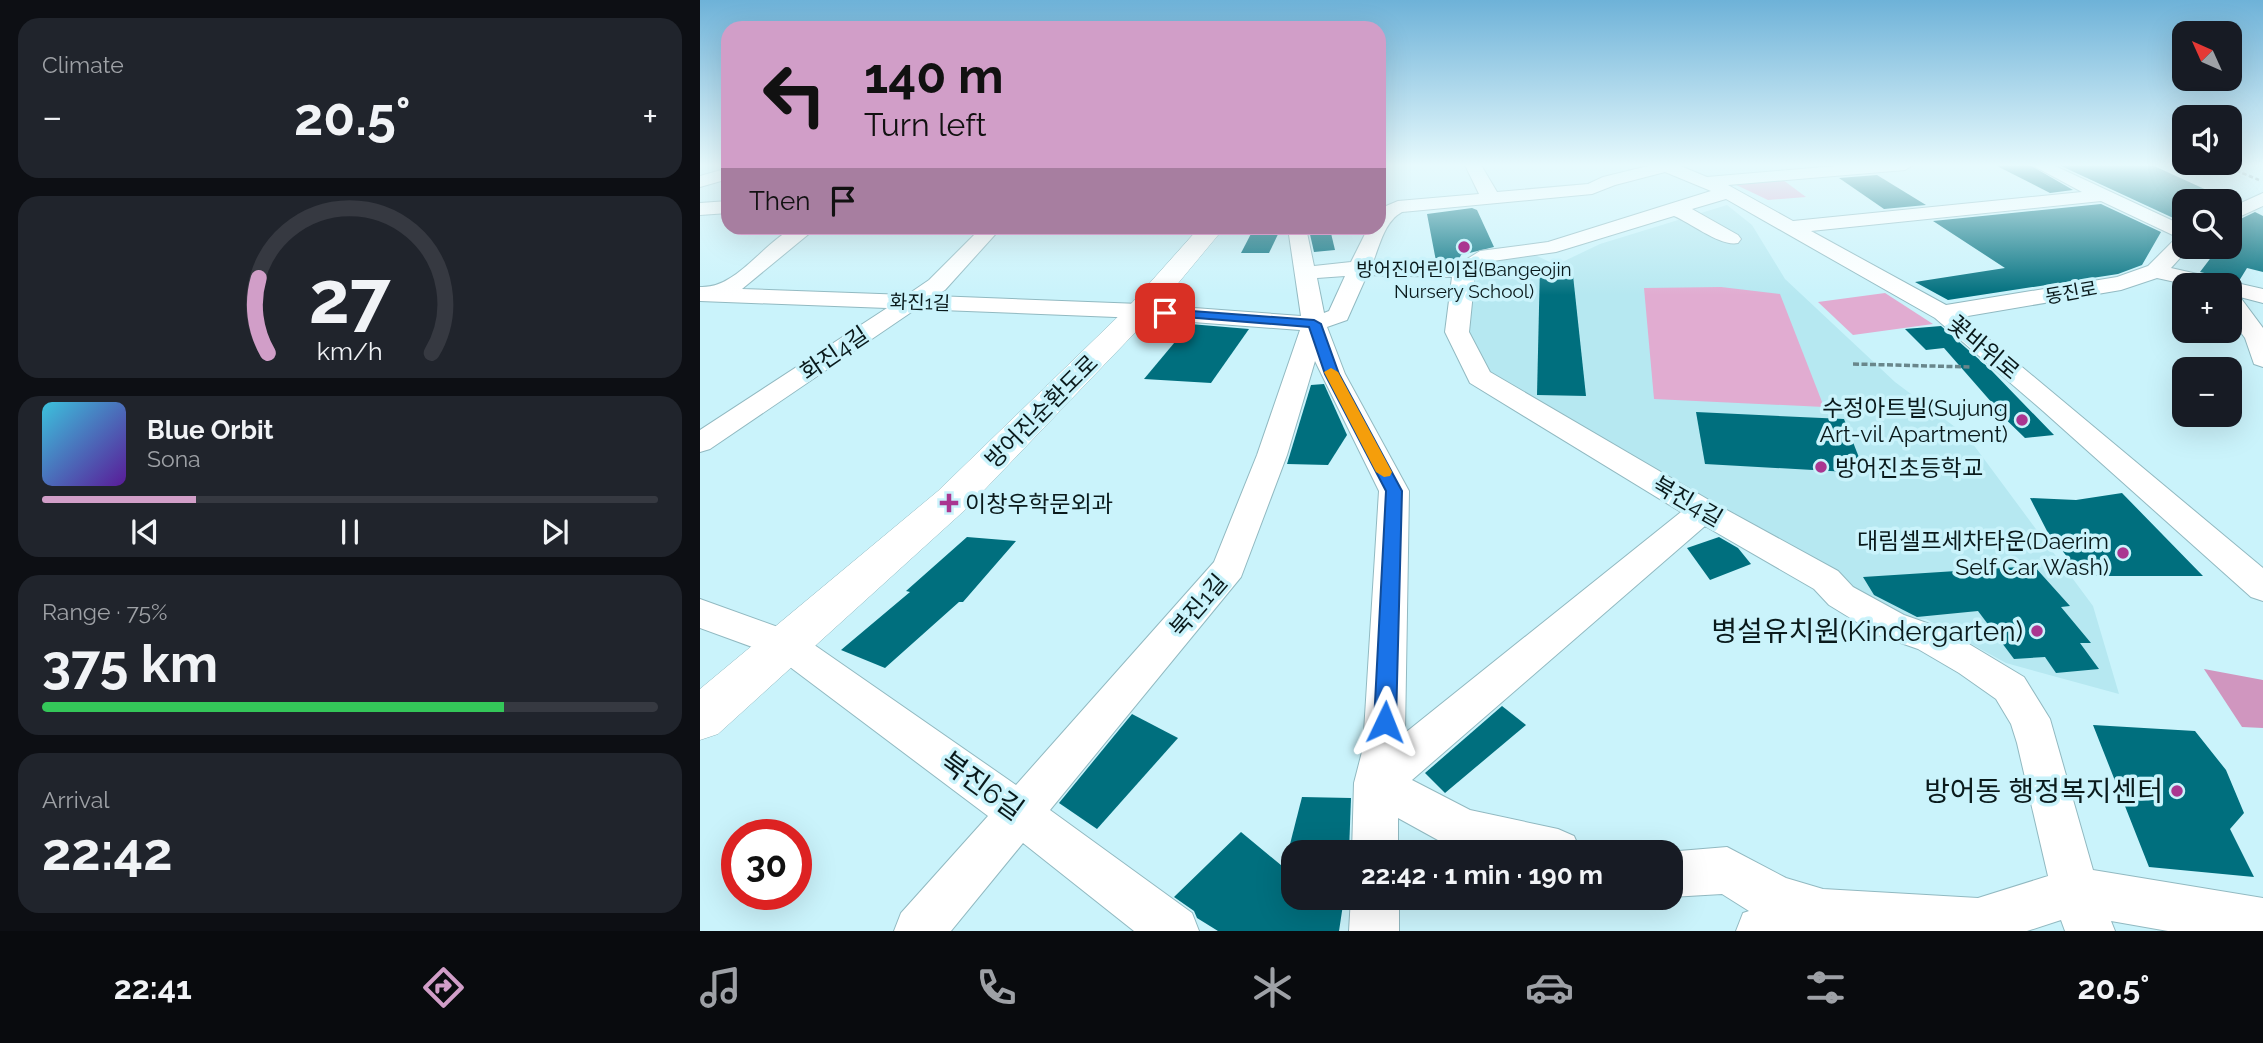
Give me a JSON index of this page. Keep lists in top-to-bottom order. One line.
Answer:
{"streets":{"main road":["방어진순환도로"],"street":["동진로","화진1길","꽃바위로","화진4길","북진4길","북진1길","북진6길"]},"crossings":[["동진로","꽃바위로"],["화진1길","화진4길"],["화진1길","방어진순환도로"],["화진1길","북진1길"],["방어진순환도로","북진6길"],["북진1길","북진6길"]],"places":{"other":["방어진어린이집(Bangeojin Nursery School)","수정아트빌(Sujung Art-vil Apartment)","방어진초등학교","대림셀프세차타운(Daerim Self Car Wash)","병설유치원(Kindergarten)","방어동 행정복지센터"],"health":["이창우학문외과"]},"north":"top left","page":{"tile":["Climate",["Range · 75%","375 km"],["Arrival","22:42"]],"map_buttons":["+","−"],"turn":["140 m","Turn left"],"heat":["−","20.5°","+"],"then":"Then","song":["Blue Orbit","Sona"],"limit":"30","trip":"22:42 · 1 min · 190 m","tabs":["22:41","20.5°"],"gauge":["27","km/h"]}}
